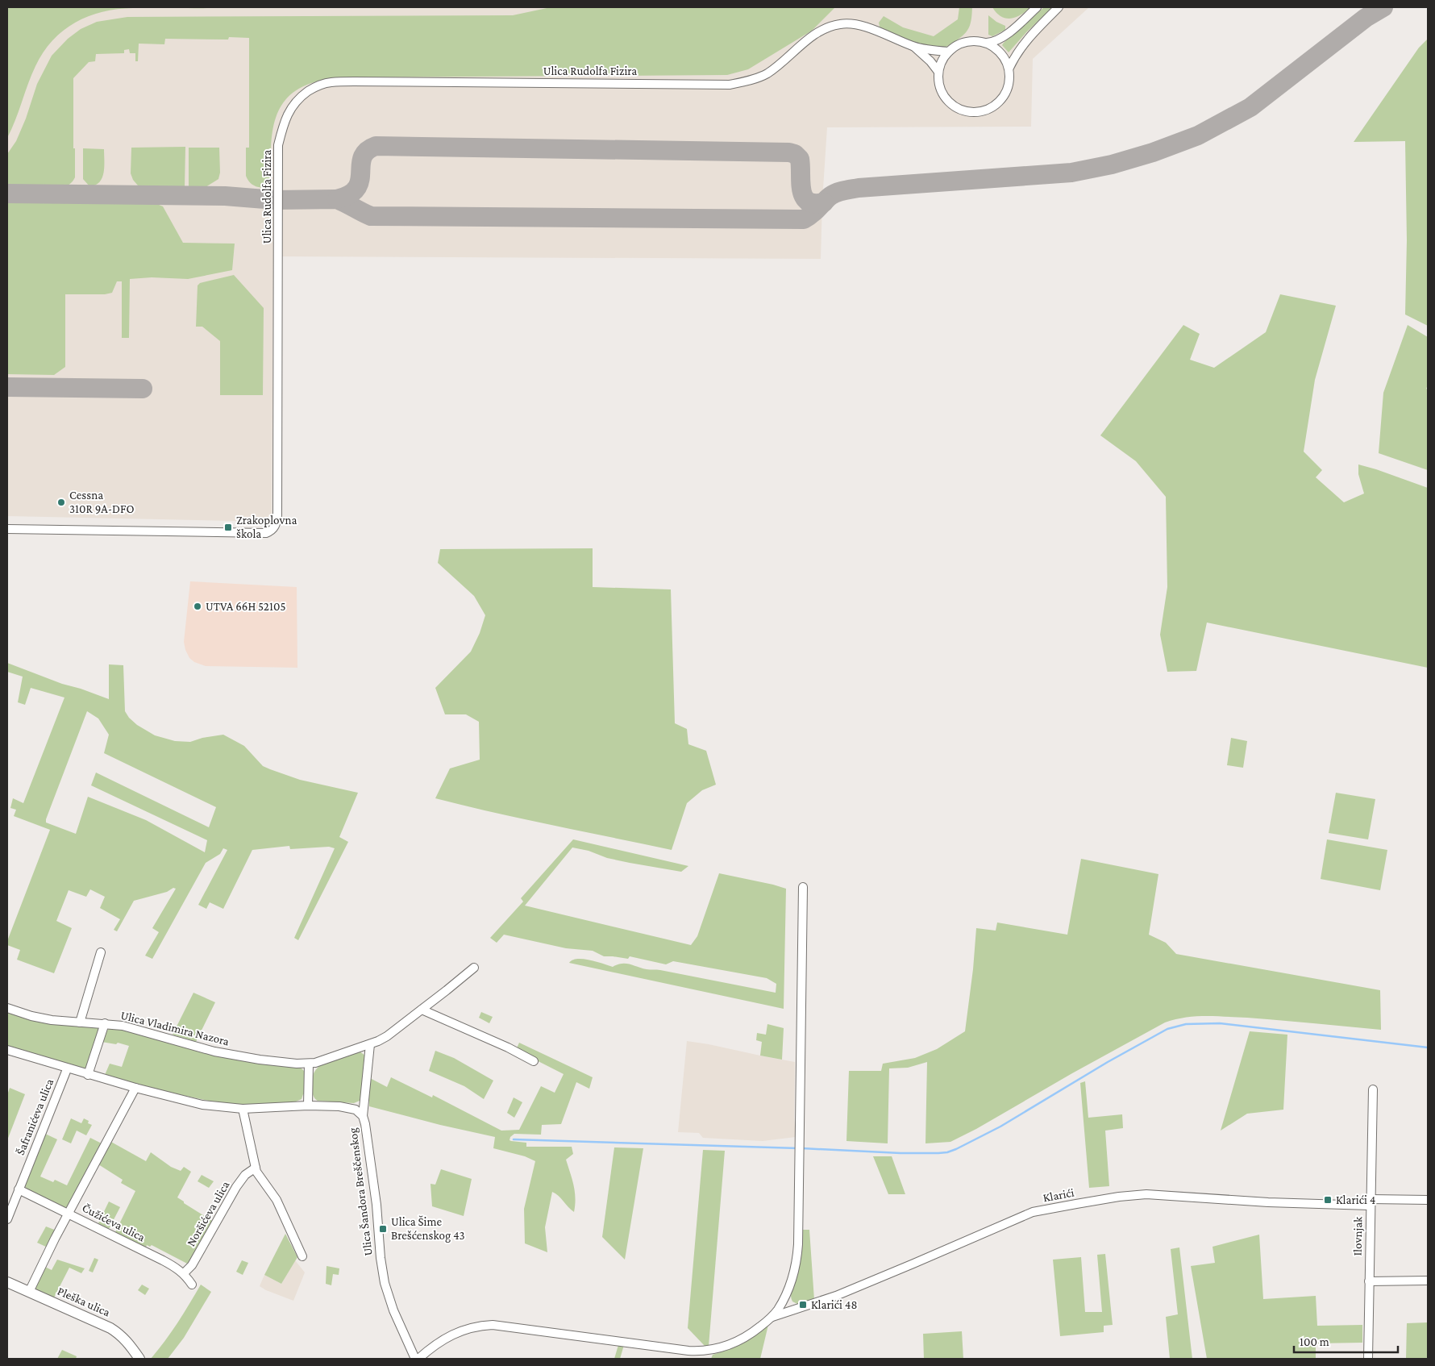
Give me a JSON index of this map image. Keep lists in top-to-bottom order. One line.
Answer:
{"streets":{"street":["Ulica Rudolfa Fizira","Ulica Vladimira Nazora","Šafranićeva ulica","Ulica Šandora Breščenskog","Klarići","Noršićeva ulica","Čužićeva ulica","Ilovnjak","Pleška ulica"]},"crossings":[["Šafranićeva ulica","Ulica Šandora Breščenskog"],["Šafranićeva ulica","Čužićeva ulica"],["Klarići","Ilovnjak"],["Noršićeva ulica","Čužićeva ulica"]],"places":{"other":["Cessna 310R 9A-DFO","UTVA 66H 52105"],"transit":["Zrakoplovna škola","Klarići 4","Ulica Šime Brešćenskog 43","Klarići 48"]},"scale_bar":"100 m"}
